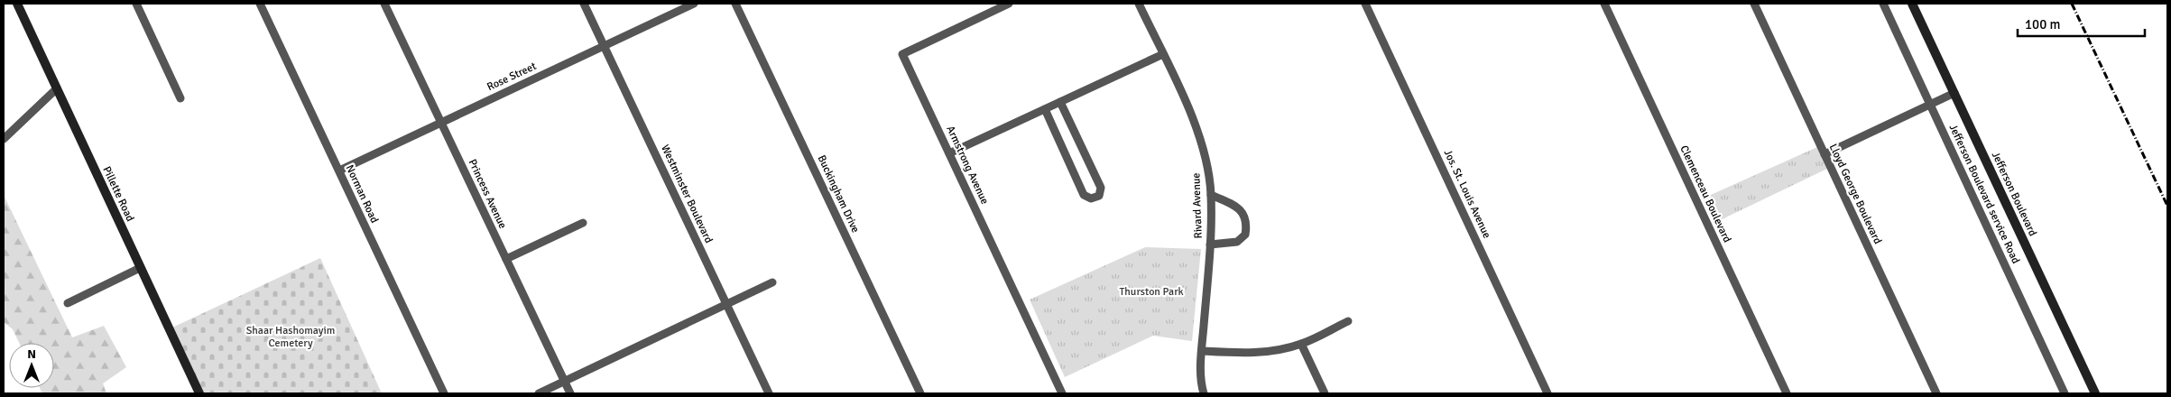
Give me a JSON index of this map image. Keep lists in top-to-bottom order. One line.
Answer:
{"streets":{"street":["Rose Street","Armstrong Avenue","Pillette Road","Norman Road","Princess Avenue","Westminster Boulevard","Buckingham Drive","Jos. St. Louis Avenue","Clemenceau Boulevard","Lloyd George Boulevard","Jefferson Boulevard service Road","Jefferson Boulevard","Rivard Avenue"]},"crossings":[["Rose Street","Norman Road"],["Rose Street","Princess Avenue"],["Rose Street","Westminster Boulevard"]],"parks":["Thurston Park","Shaar Hashomayim Cemetery"],"scale_bar":"100 m","north":"top"}
